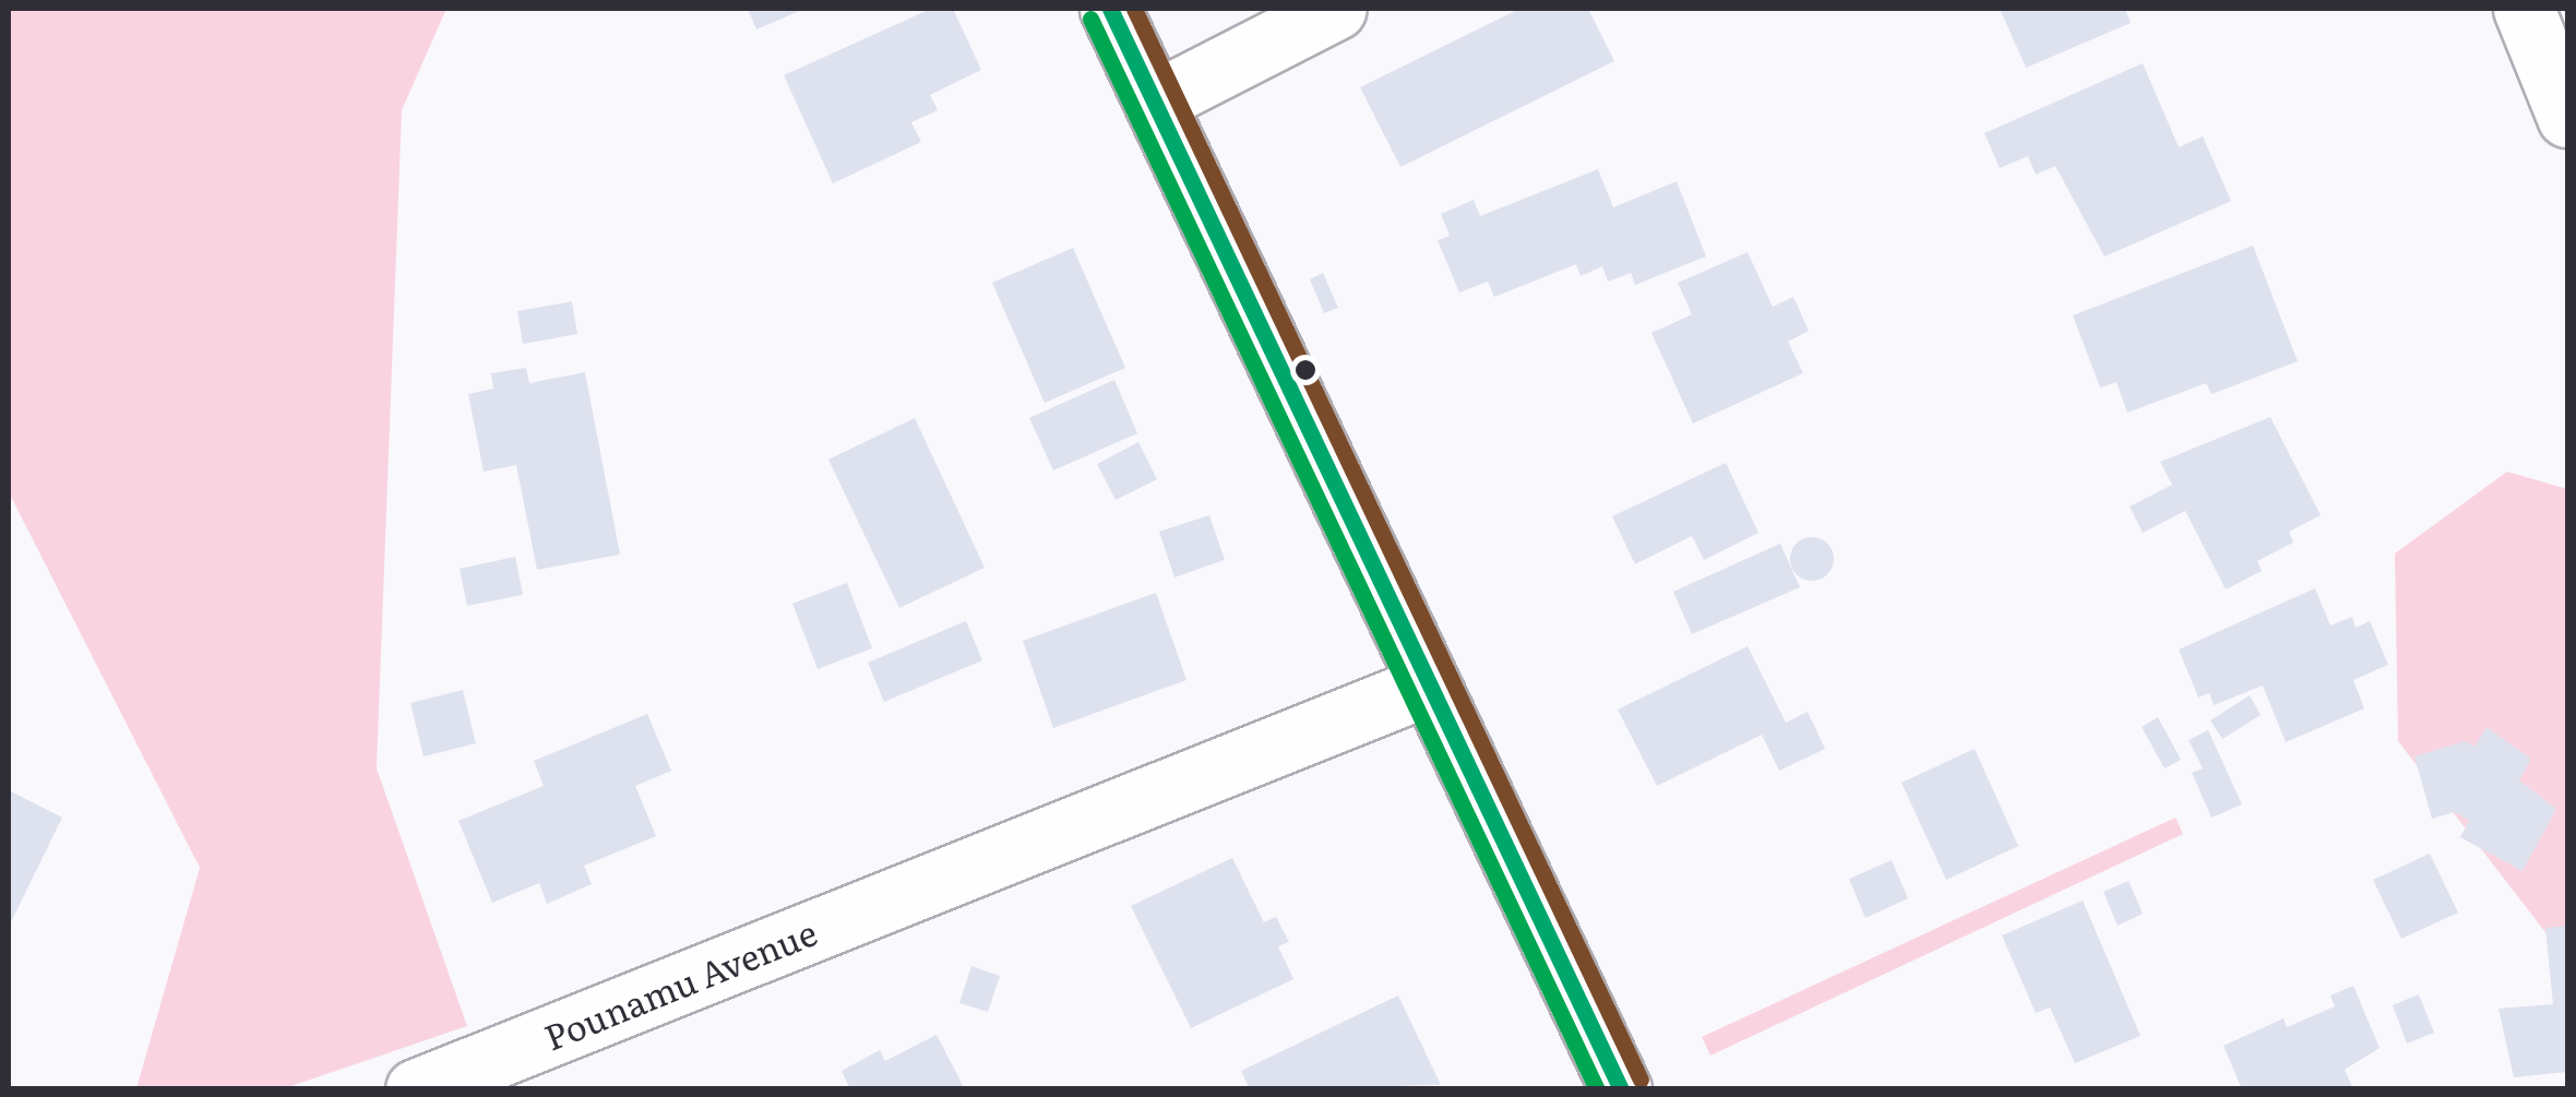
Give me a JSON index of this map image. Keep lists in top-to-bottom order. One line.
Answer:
{"streets":{"street":["Pounamu Avenue"]}}
